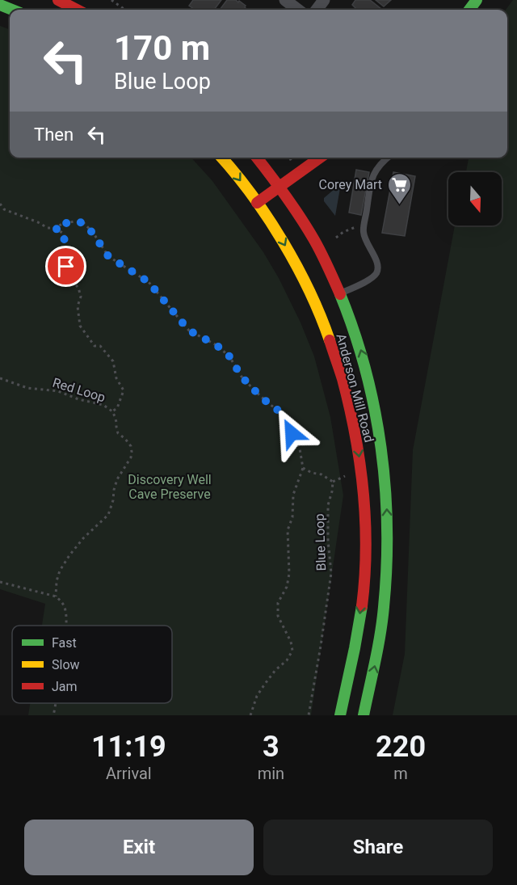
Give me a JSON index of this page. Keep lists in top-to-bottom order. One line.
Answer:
{"streets":{"main road":["Anderson Mill Road"],"path":["Red Loop","Blue Loop"]},"parks":["Discovery Well Cave Preserve"],"places":{"supermarket":["Corey Mart"]},"legend":["Fast","Slow","Jam"],"north":"bottom","page":{"turn":["170 m","Blue Loop"],"then":"Then","eta":["11:19","Arrival","3","min","220","m"],"buttons":["Exit","Share"]}}
